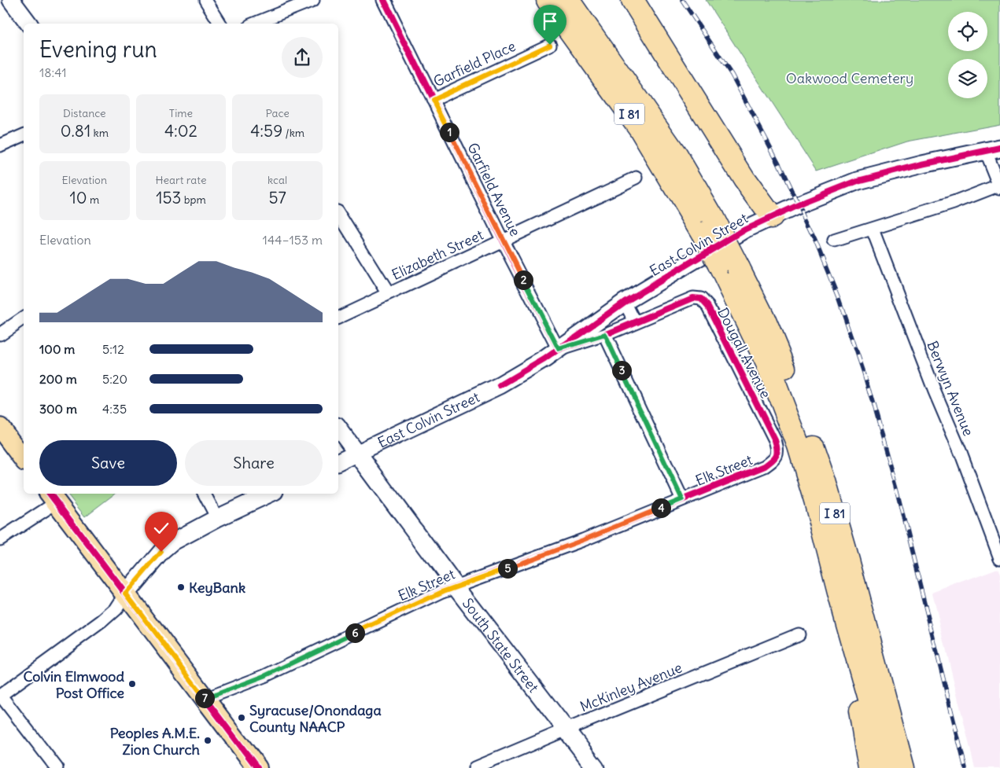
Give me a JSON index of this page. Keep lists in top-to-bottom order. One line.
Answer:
{"streets":{"highway":["I 81"],"street":["Garfield Place","Garfield Avenue","East Colvin Street","Elizabeth Street","Dougall Avenue","Berwyn Avenue","Elk Street","South State Street","McKinley Avenue"]},"crossings":[["Garfield Place","Garfield Avenue"],["Garfield Avenue","East Colvin Street"],["Garfield Avenue","Elizabeth Street"],["East Colvin Street","Dougall Avenue"],["East Colvin Street","South State Street"],["Dougall Avenue","Elk Street"],["Elk Street","South State Street"],["South State Street","McKinley Avenue"]],"parks":["Oakwood Cemetery"],"places":["KeyBank","Colvin Elmwood Post Office","Syracuse/Onondaga County NAACP","Peoples A.M.E. Zion Church"],"page":{"heading":["Evening run","18:41"],"stats":[["Distance","0.81 km"],["Time","4:02"],["Pace","4:59 /km"],["Elevation","10 m"],["Heart rate","153 bpm"],["kcal","57"]],"pins":["1","2","3","4","5","6","7"],"chart":["Elevation","144–153 m"],"list":[{"name":"100 m","note":"5:12"},{"name":"200 m","note":"5:20"},{"name":"300 m","note":"4:35"}],"buttons":["Save","Share"]}}
